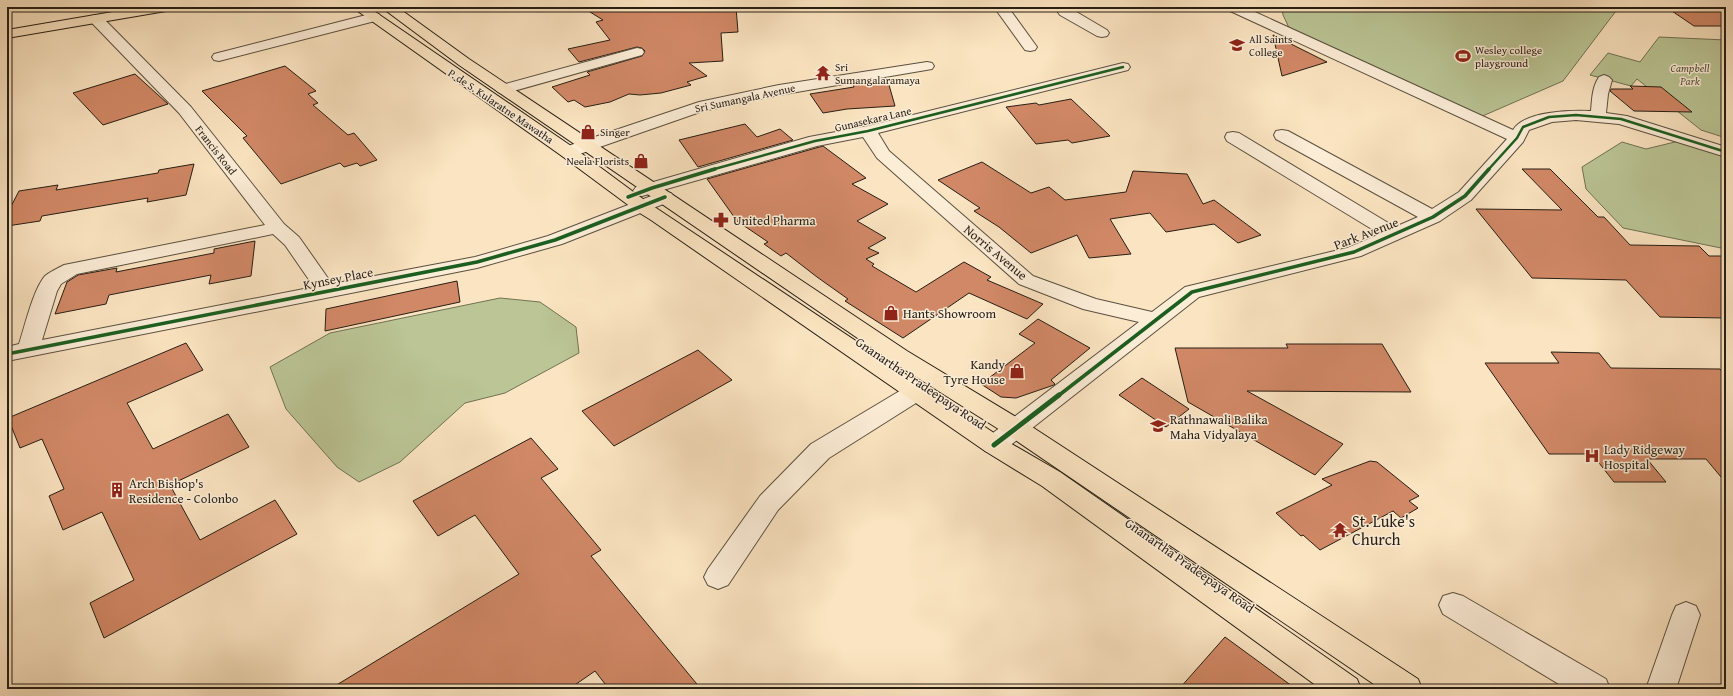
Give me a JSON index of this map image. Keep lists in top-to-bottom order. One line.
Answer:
{"streets":{"main road":["P. de S. Kularatne Mawatha","Gnanartha Pradeepaya Road"],"street":["Sri Sumangala Avenue","Gunasekara Lane","Francis Road","Park Avenue","Norris Avenue","Kynsey Place"]},"crossings":[["Sri Sumangala Avenue","P. de S. Kularatne Mawatha"],["P. de S. Kularatne Mawatha","Gunasekara Lane"],["P. de S. Kularatne Mawatha","Kynsey Place"],["P. de S. Kularatne Mawatha","Gnanartha Pradeepaya Road"],["Gunasekara Lane","Norris Avenue"],["Gunasekara Lane","Kynsey Place"],["Gunasekara Lane","Gnanartha Pradeepaya Road"],["Francis Road","Kynsey Place"],["Park Avenue","Norris Avenue"],["Park Avenue","Gnanartha Pradeepaya Road"],["Kynsey Place","Gnanartha Pradeepaya Road"]],"parks":["Campbell Park"],"places":{"school or university":["All Saints College","Rathnawali Balika Maha Vidyalaya"],"sports":["Wesley college playground"],"temple":["Sri Sumangalaramaya","St. Luke's Church"],"shop":["Singer","Neela Florists","Hants Showroom","Kandy Tyre House"],"pharmacy":["United Pharma"],"hospital":["Lady Ridgeway Hospital"],"building":["Arch Bishop's Residence - Colonbo"]}}
